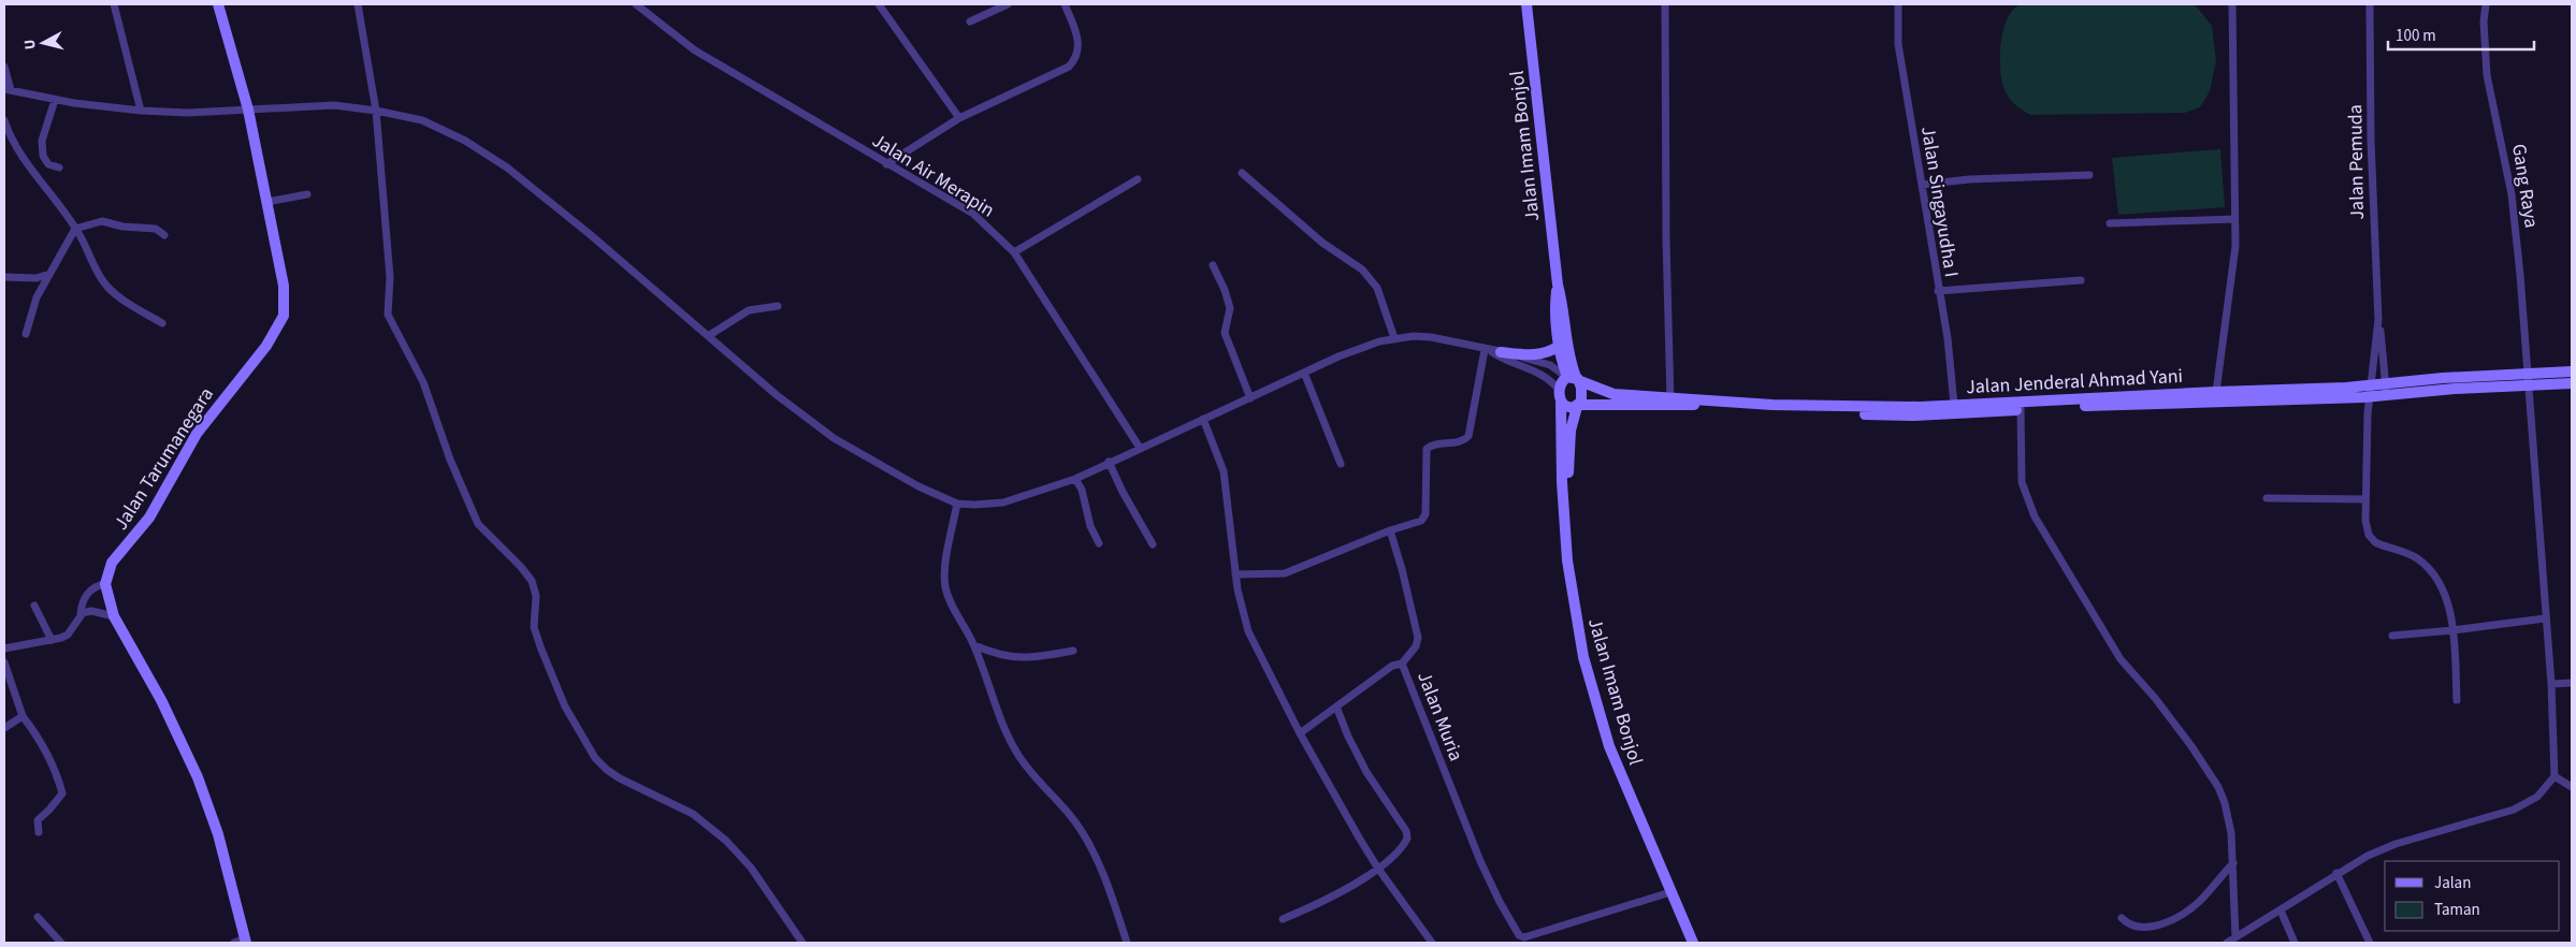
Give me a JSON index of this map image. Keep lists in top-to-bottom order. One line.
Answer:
{"streets":{"main road":["Jalan Imam Bonjol","Jalan Jenderal Ahmad Yani","Jalan Tarumanegara"],"street":["Jalan Pemuda","Jalan Air Merapin","Gang Raya","Jalan Singayudha I","Jalan Muria"]},"crossings":[["Jalan Imam Bonjol","Jalan Jenderal Ahmad Yani"],["Jalan Imam Bonjol","Jalan Muria"],["Jalan Pemuda","Jalan Jenderal Ahmad Yani"],["Gang Raya","Jalan Jenderal Ahmad Yani"],["Jalan Singayudha I","Jalan Jenderal Ahmad Yani"]],"legend":["Jalan","Taman"],"scale_bar":"100 m","north":"left"}
